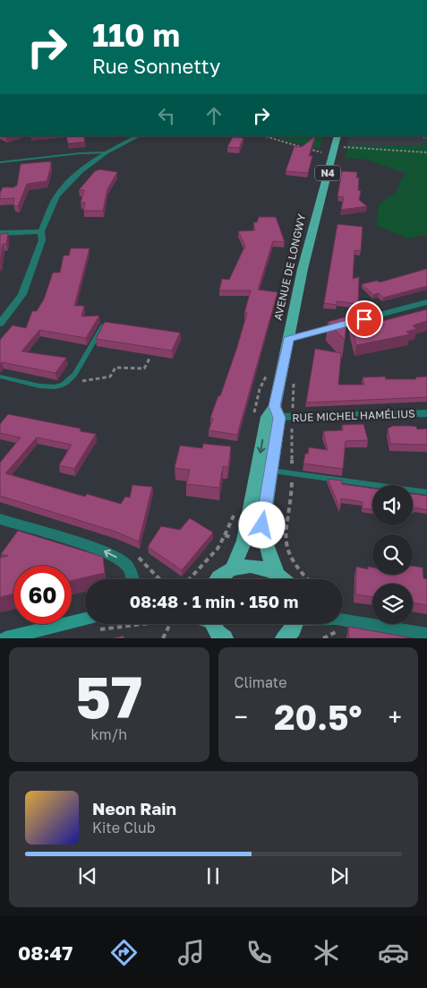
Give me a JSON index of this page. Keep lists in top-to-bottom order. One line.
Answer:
{"streets":{"main road":["N4","AVENUE DE LONGWY"],"street":["RUE MICHEL HAMÉLIUS"]},"crossings":[["N4","AVENUE DE LONGWY"],["AVENUE DE LONGWY","RUE MICHEL HAMÉLIUS"]],"page":{"turn":["110 m","Rue Sonnetty"],"limit":"60","trip":"08:48 · 1 min · 150 m","tile":[["57","km/h"],"Climate"],"heat":["−","20.5°","+"],"song":["Neon Rain","Kite Club"],"tabs":"08:47"}}
